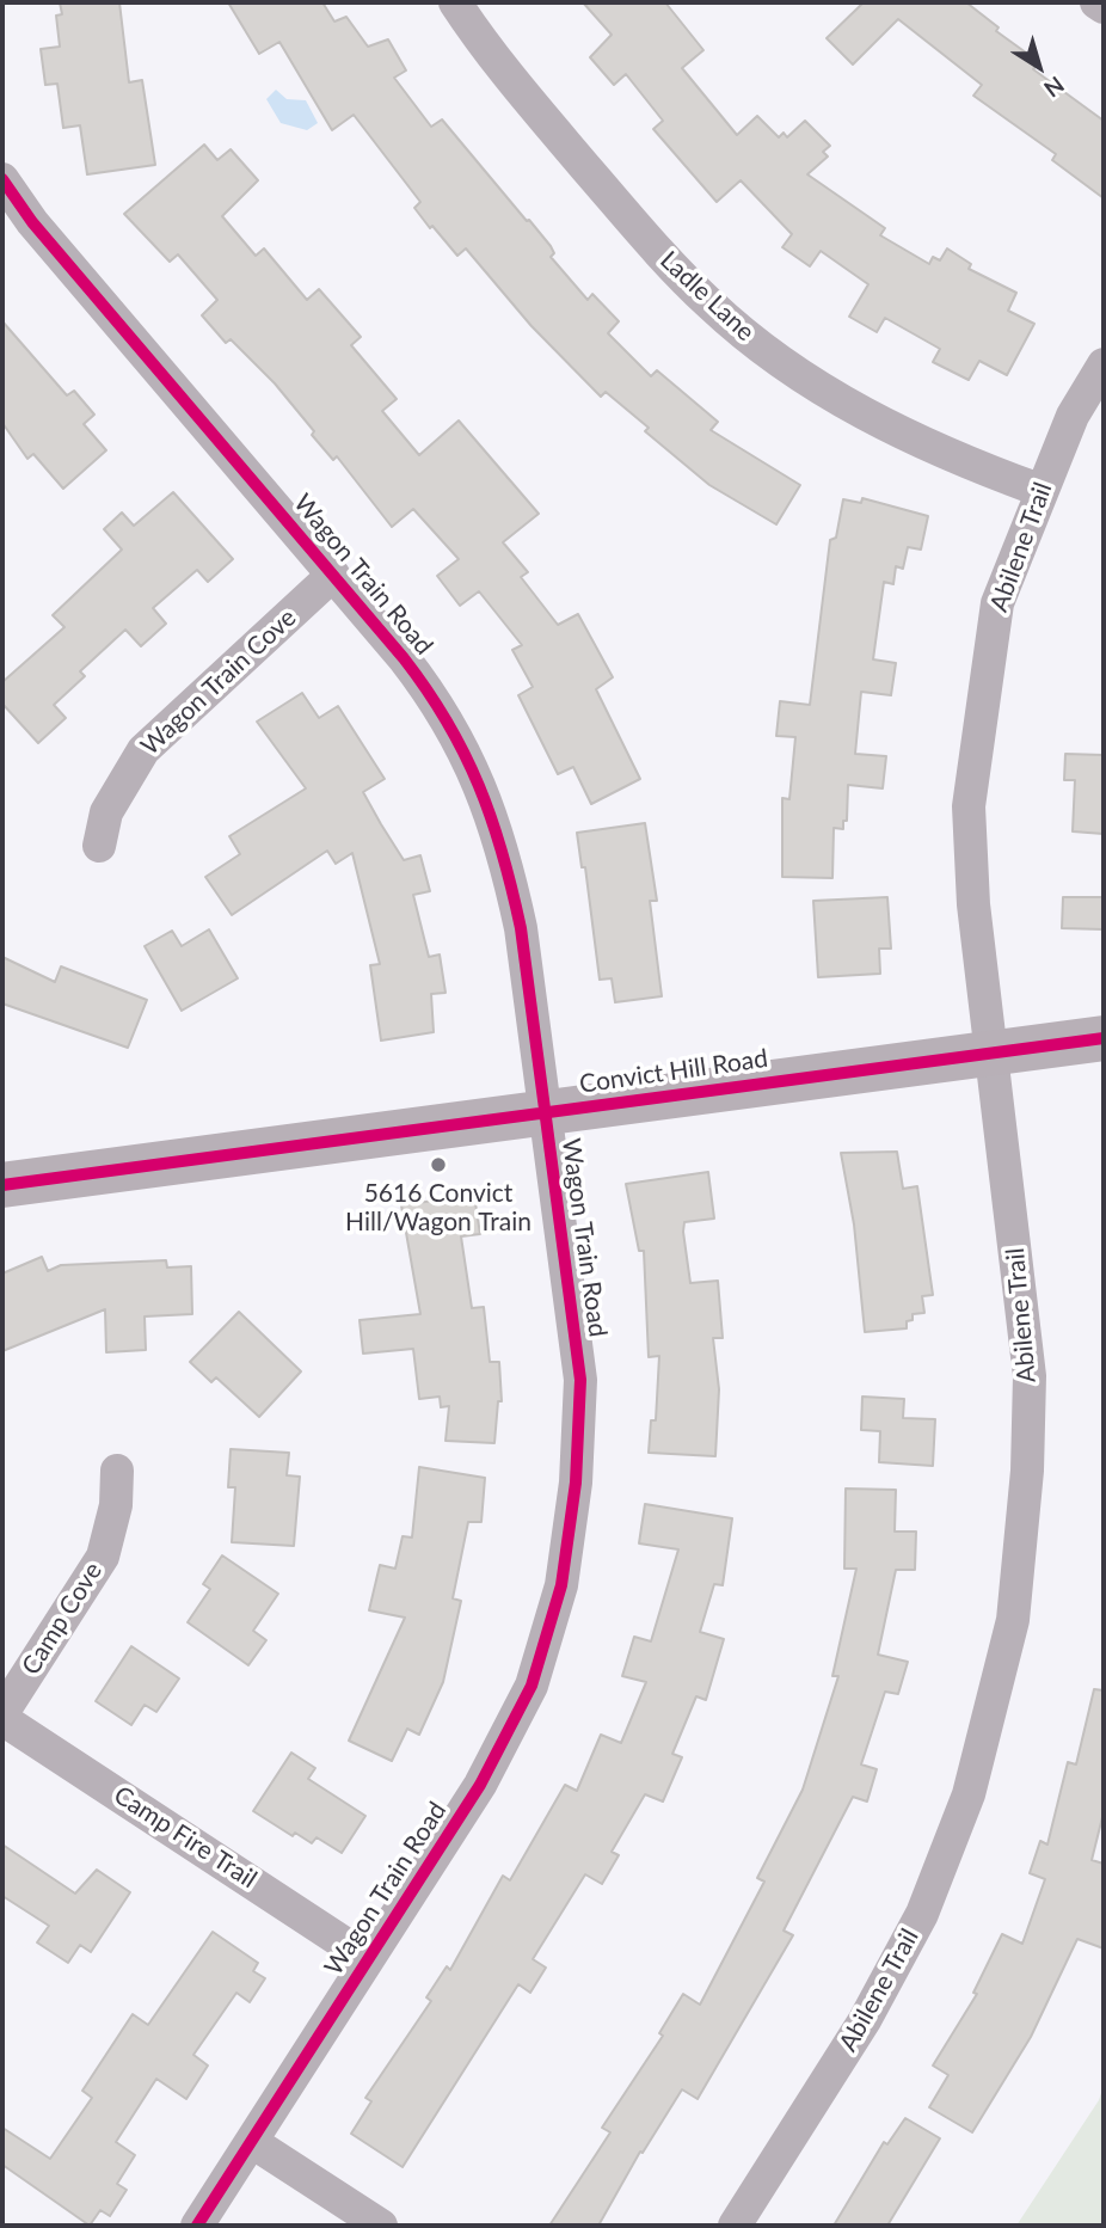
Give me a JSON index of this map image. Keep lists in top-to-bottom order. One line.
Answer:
{"streets":{"street":["Ladle Lane","Abilene Trail","Wagon Train Road","Wagon Train Cove","Convict Hill Road","Camp Cove","Camp Fire Trail"]},"crossings":[["Ladle Lane","Abilene Trail"],["Abilene Trail","Convict Hill Road"],["Wagon Train Road","Wagon Train Cove"],["Wagon Train Road","Convict Hill Road"],["Wagon Train Road","Camp Fire Trail"],["Camp Cove","Camp Fire Trail"]],"places":["5616 Convict Hill/Wagon Train"],"north":"bottom right"}
